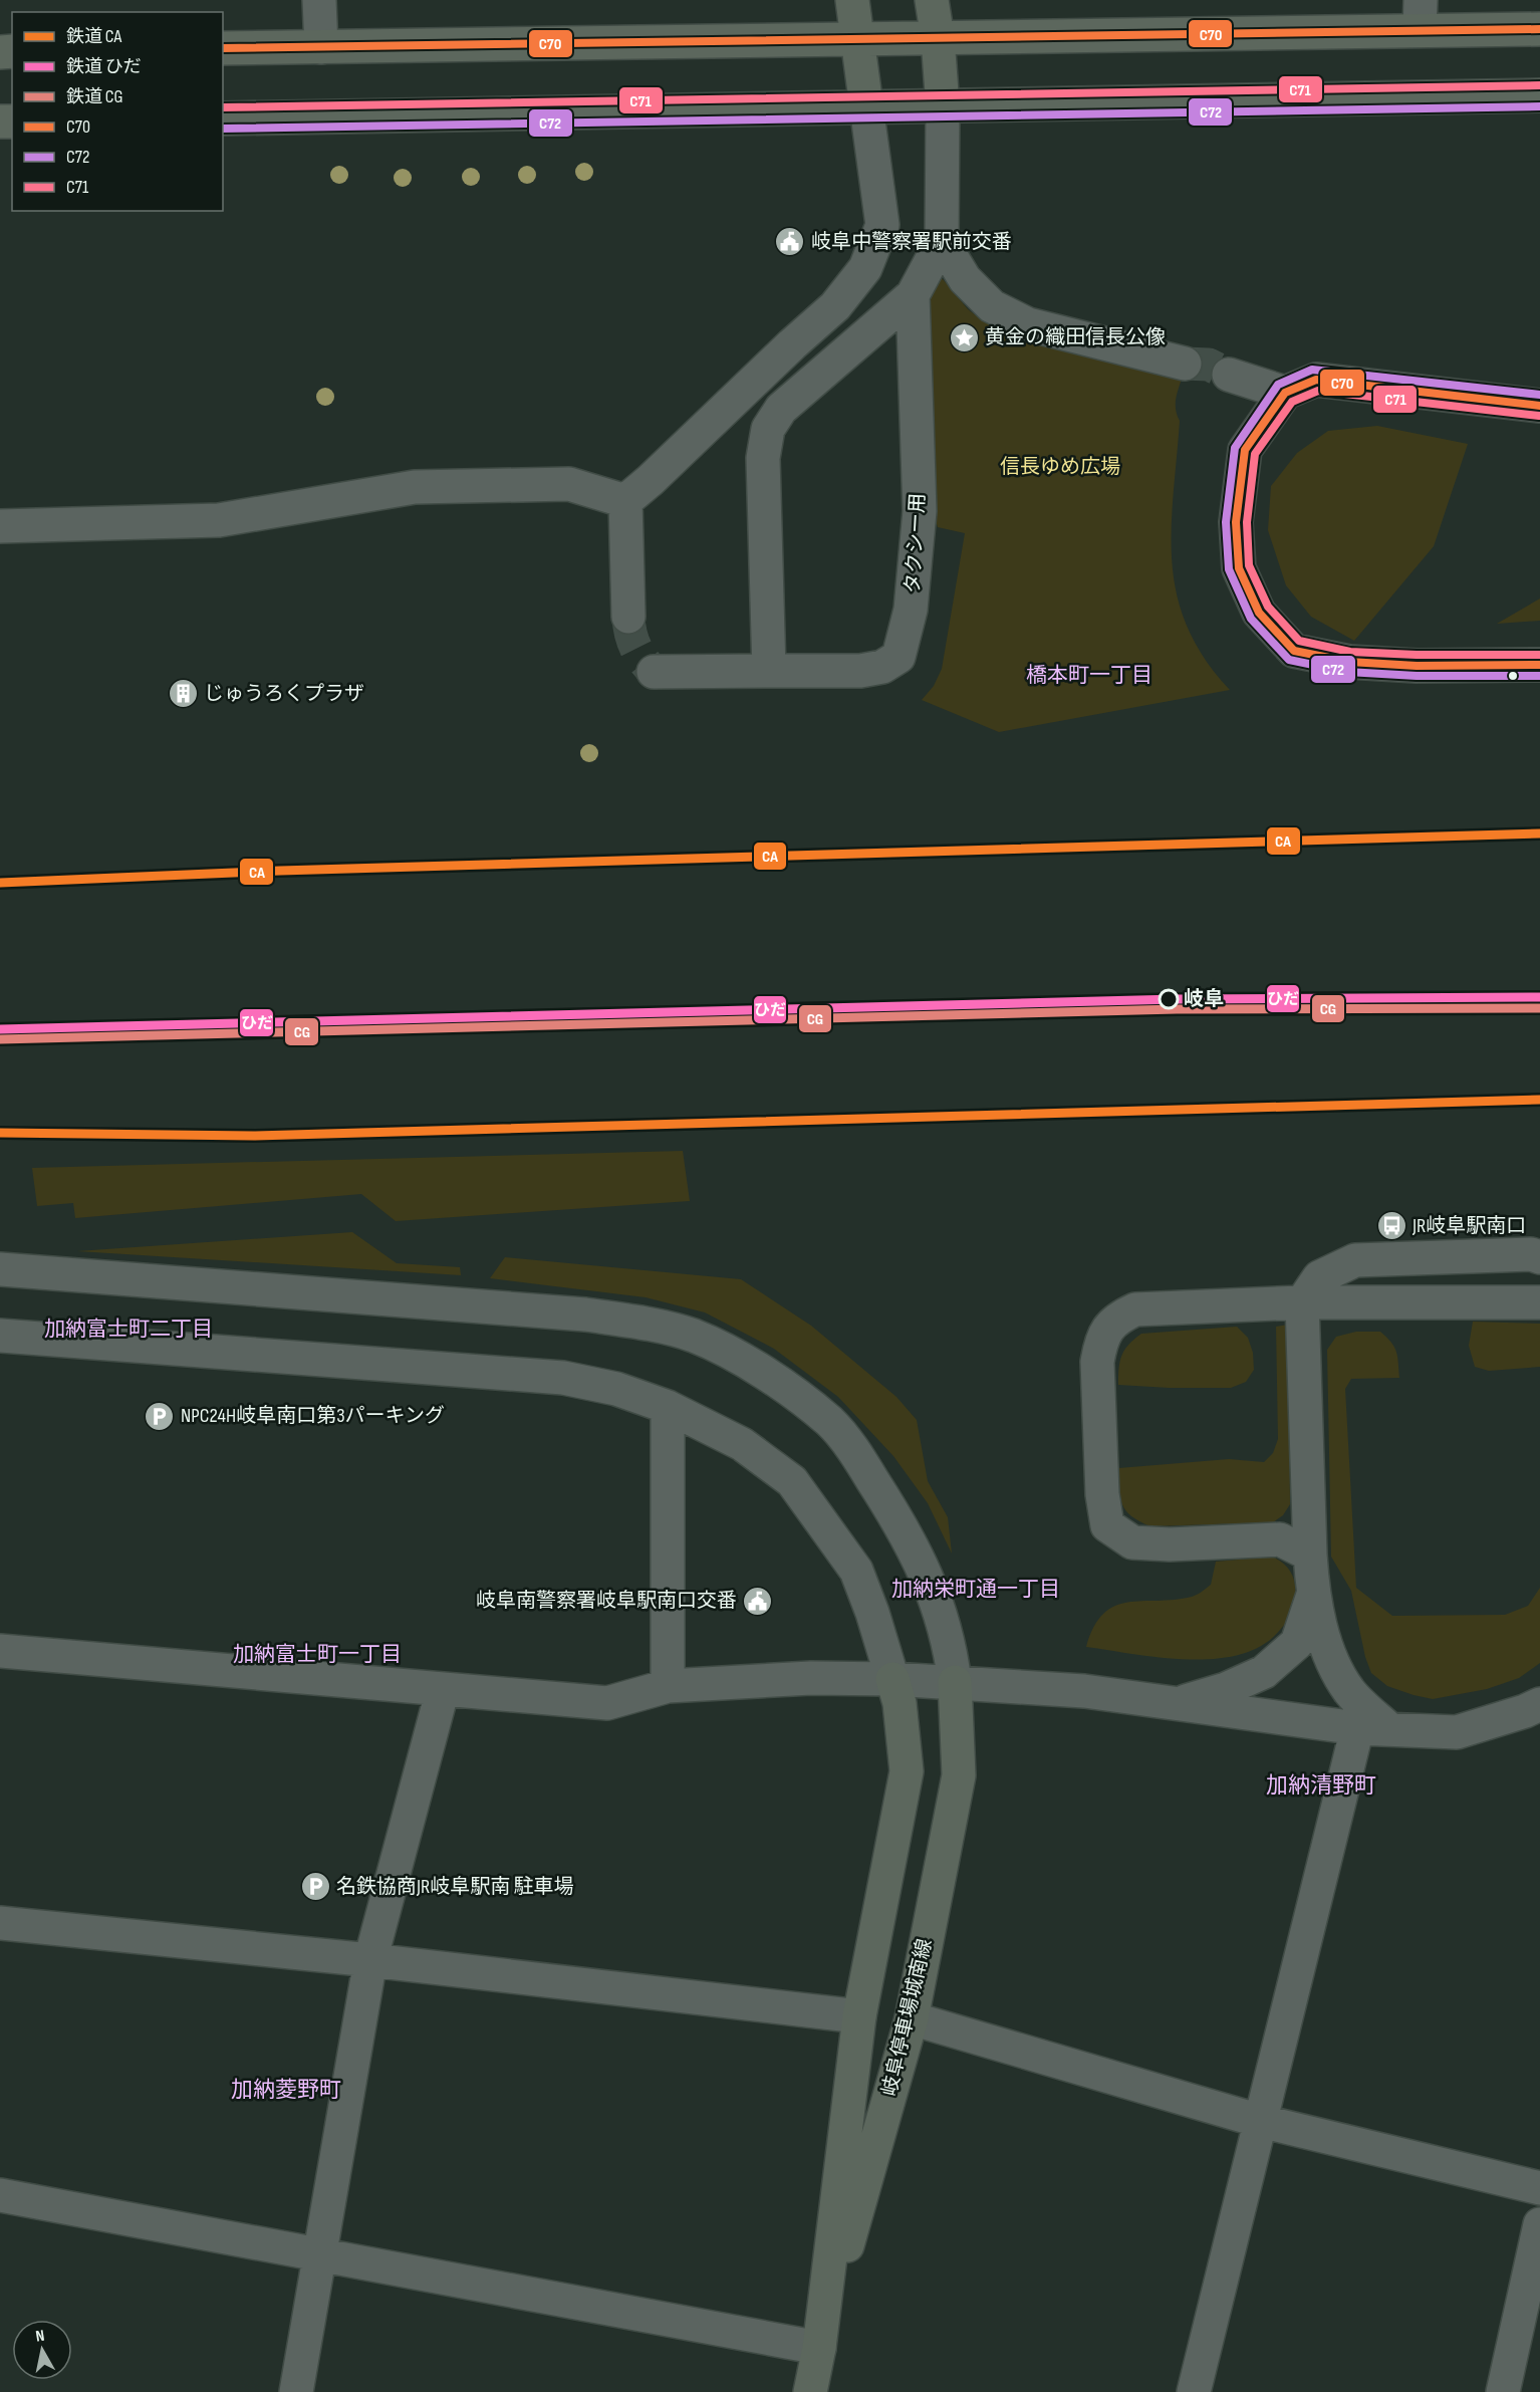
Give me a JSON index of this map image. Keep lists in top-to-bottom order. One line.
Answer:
{"streets":{"main road":["岐阜停車場城南線"],"street":["タクシー用"]},"districts":["橋本町一丁目","加納富士町二丁目","加納栄町通一丁目","加納富士町一丁目","加納清野町","加納菱野町"],"parks":["信長ゆめ広場"],"places":{"public building":["岐阜中警察署駅前交番","岐阜南警察署岐阜駅南口交番"],"place":["黄金の織田信長公像"],"building":["じゅうろくプラザ"],"other":["岐阜"],"bus stop":["JR岐阜駅南口"],"parking":["NPC24H岐阜南口第3パーキング","名鉄協商JR岐阜駅南 駐車場"]},"lines":["transit line C70","transit line C71","transit line C72","rail line CA","rail line ひだ","rail line CG"],"legend":["鉄道 CA","鉄道 ひだ","鉄道 CG","C70","C72","C71"],"north":"top"}
